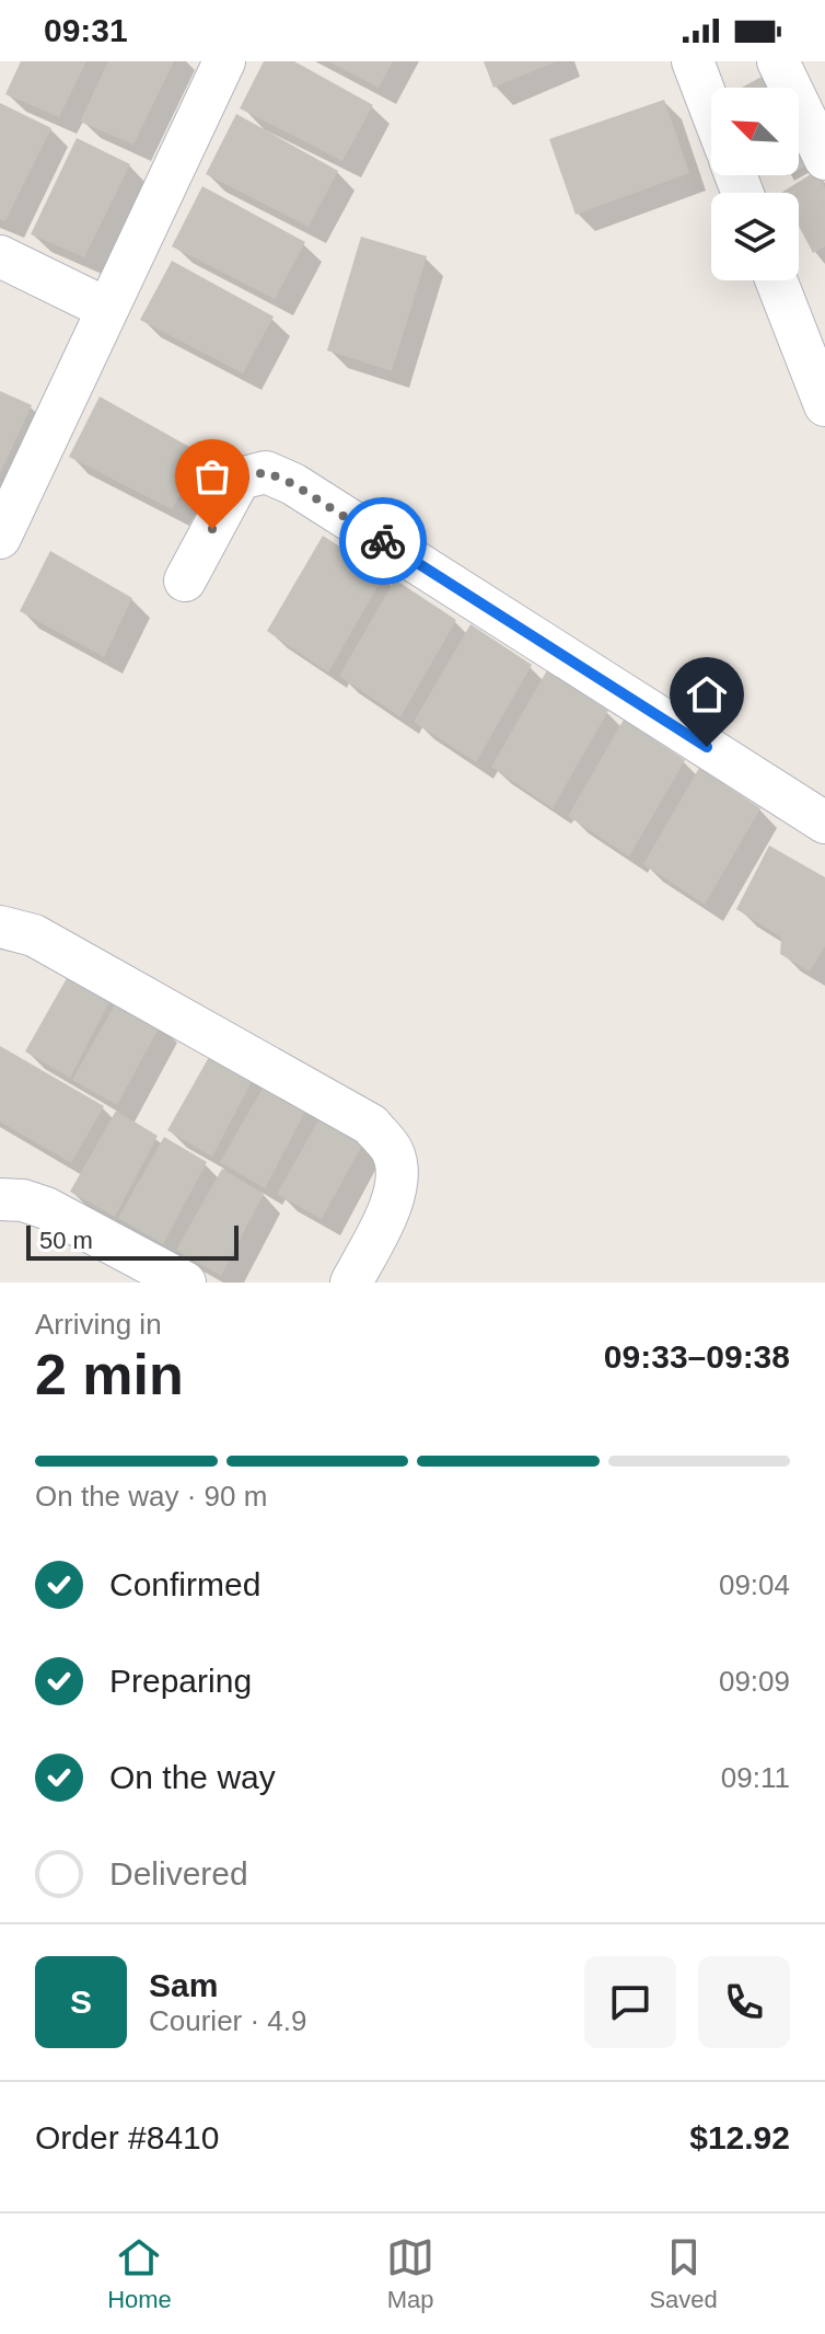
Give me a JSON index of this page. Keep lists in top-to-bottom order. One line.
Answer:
{"scale_bar":"50 m","north":"top left","page":{"status":"09:31","scale":"50 m","heading":["2 min","Arriving in","09:33–09:38"],"panel":["Sam","Courier · 4.9","Order #8410","$12.92"],"bar":"On the way · 90 m","list":[["Confirmed","09:04"],["Preparing","09:09"],["On the way","09:11"],"Delivered"],"round":"S","tabs":["Home","Map","Saved"]}}
